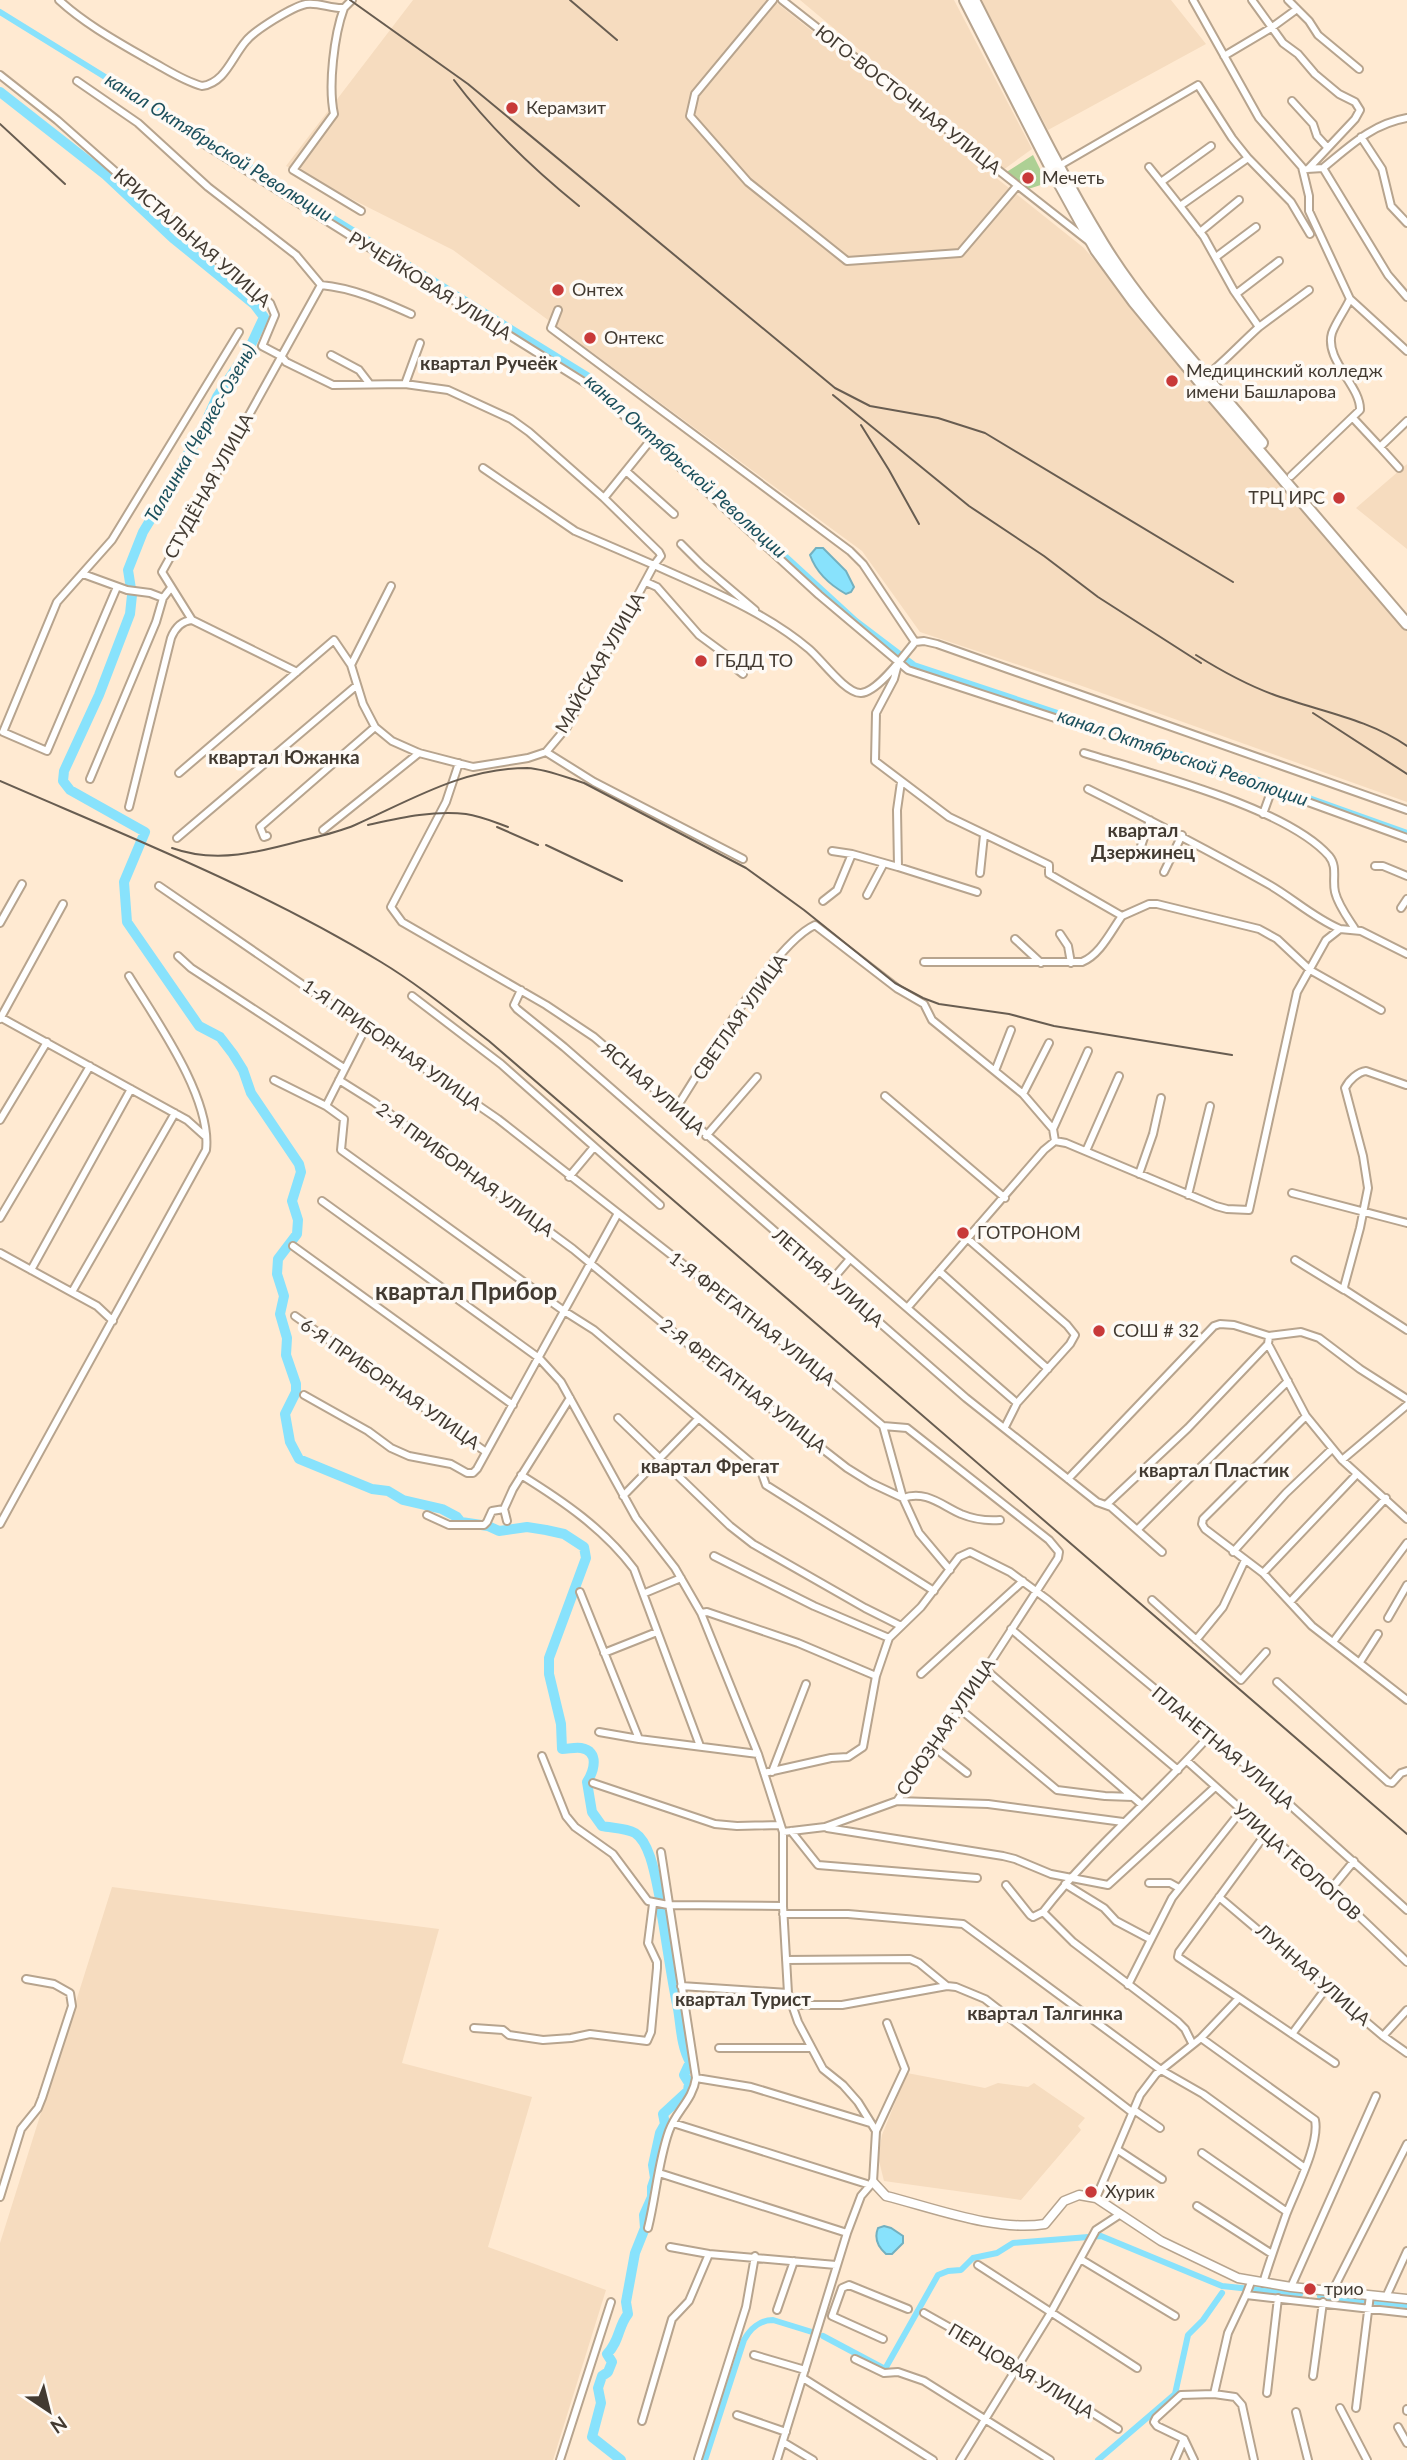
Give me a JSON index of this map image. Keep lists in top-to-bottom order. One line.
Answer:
{"streets":{"street":["ЮГО-ВОСТОЧНАЯ УЛИЦА","КРИСТАЛЬНАЯ УЛИЦА","РУЧЕЙКОВАЯ УЛИЦА","СТУДЁНАЯ УЛИЦА","МАЙСКАЯ УЛИЦА","СВЕТЛАЯ УЛИЦА","1-Я ПРИБОРНАЯ УЛИЦА","ЯСНАЯ УЛИЦА","2-Я ПРИБОРНАЯ УЛИЦА","ЛЕТНЯЯ УЛИЦА","1-Я ФРЕГАТНАЯ УЛИЦА","6-Я ПРИБОРНАЯ УЛИЦА","2-Я ФРЕГАТНАЯ УЛИЦА","СОЮЗНАЯ УЛИЦА","ПЛАНЕТНАЯ УЛИЦА","УЛИЦА ГЕОЛОГОВ","ЛУННАЯ УЛИЦА","ПЕРЦОВАЯ УЛИЦА"]},"crossings":[["КРИСТАЛЬНАЯ УЛИЦА","СТУДЁНАЯ УЛИЦА"],["КРИСТАЛЬНАЯ УЛИЦА","МАЙСКАЯ УЛИЦА"],["МАЙСКАЯ УЛИЦА","ЯСНАЯ УЛИЦА"],["СВЕТЛАЯ УЛИЦА","ЯСНАЯ УЛИЦА"],["1-Я ПРИБОРНАЯ УЛИЦА","1-Я ФРЕГАТНАЯ УЛИЦА"],["ЯСНАЯ УЛИЦА","ЛЕТНЯЯ УЛИЦА"],["2-Я ПРИБОРНАЯ УЛИЦА","2-Я ФРЕГАТНАЯ УЛИЦА"],["1-Я ФРЕГАТНАЯ УЛИЦА","СОЮЗНАЯ УЛИЦА"],["СОЮЗНАЯ УЛИЦА","ПЛАНЕТНАЯ УЛИЦА"]],"districts":["квартал Ручеёк","квартал Южанка","квартал Дзержинец","квартал Прибор","квартал Фрегат","квартал Пластик","квартал Турист","квартал Талгинка"],"water":["канал Октябрьской Революции","Талгинка (Черкес-Озень)"],"places":["Керамзит","Мечеть","Онтех","Онтекс","Медицинский колледж имени Башларова","ТРЦ ИРС","ГБДД ТО","ГОТРОНОМ","СОШ # 32","Хурик","трио"],"north":"bottom right"}
